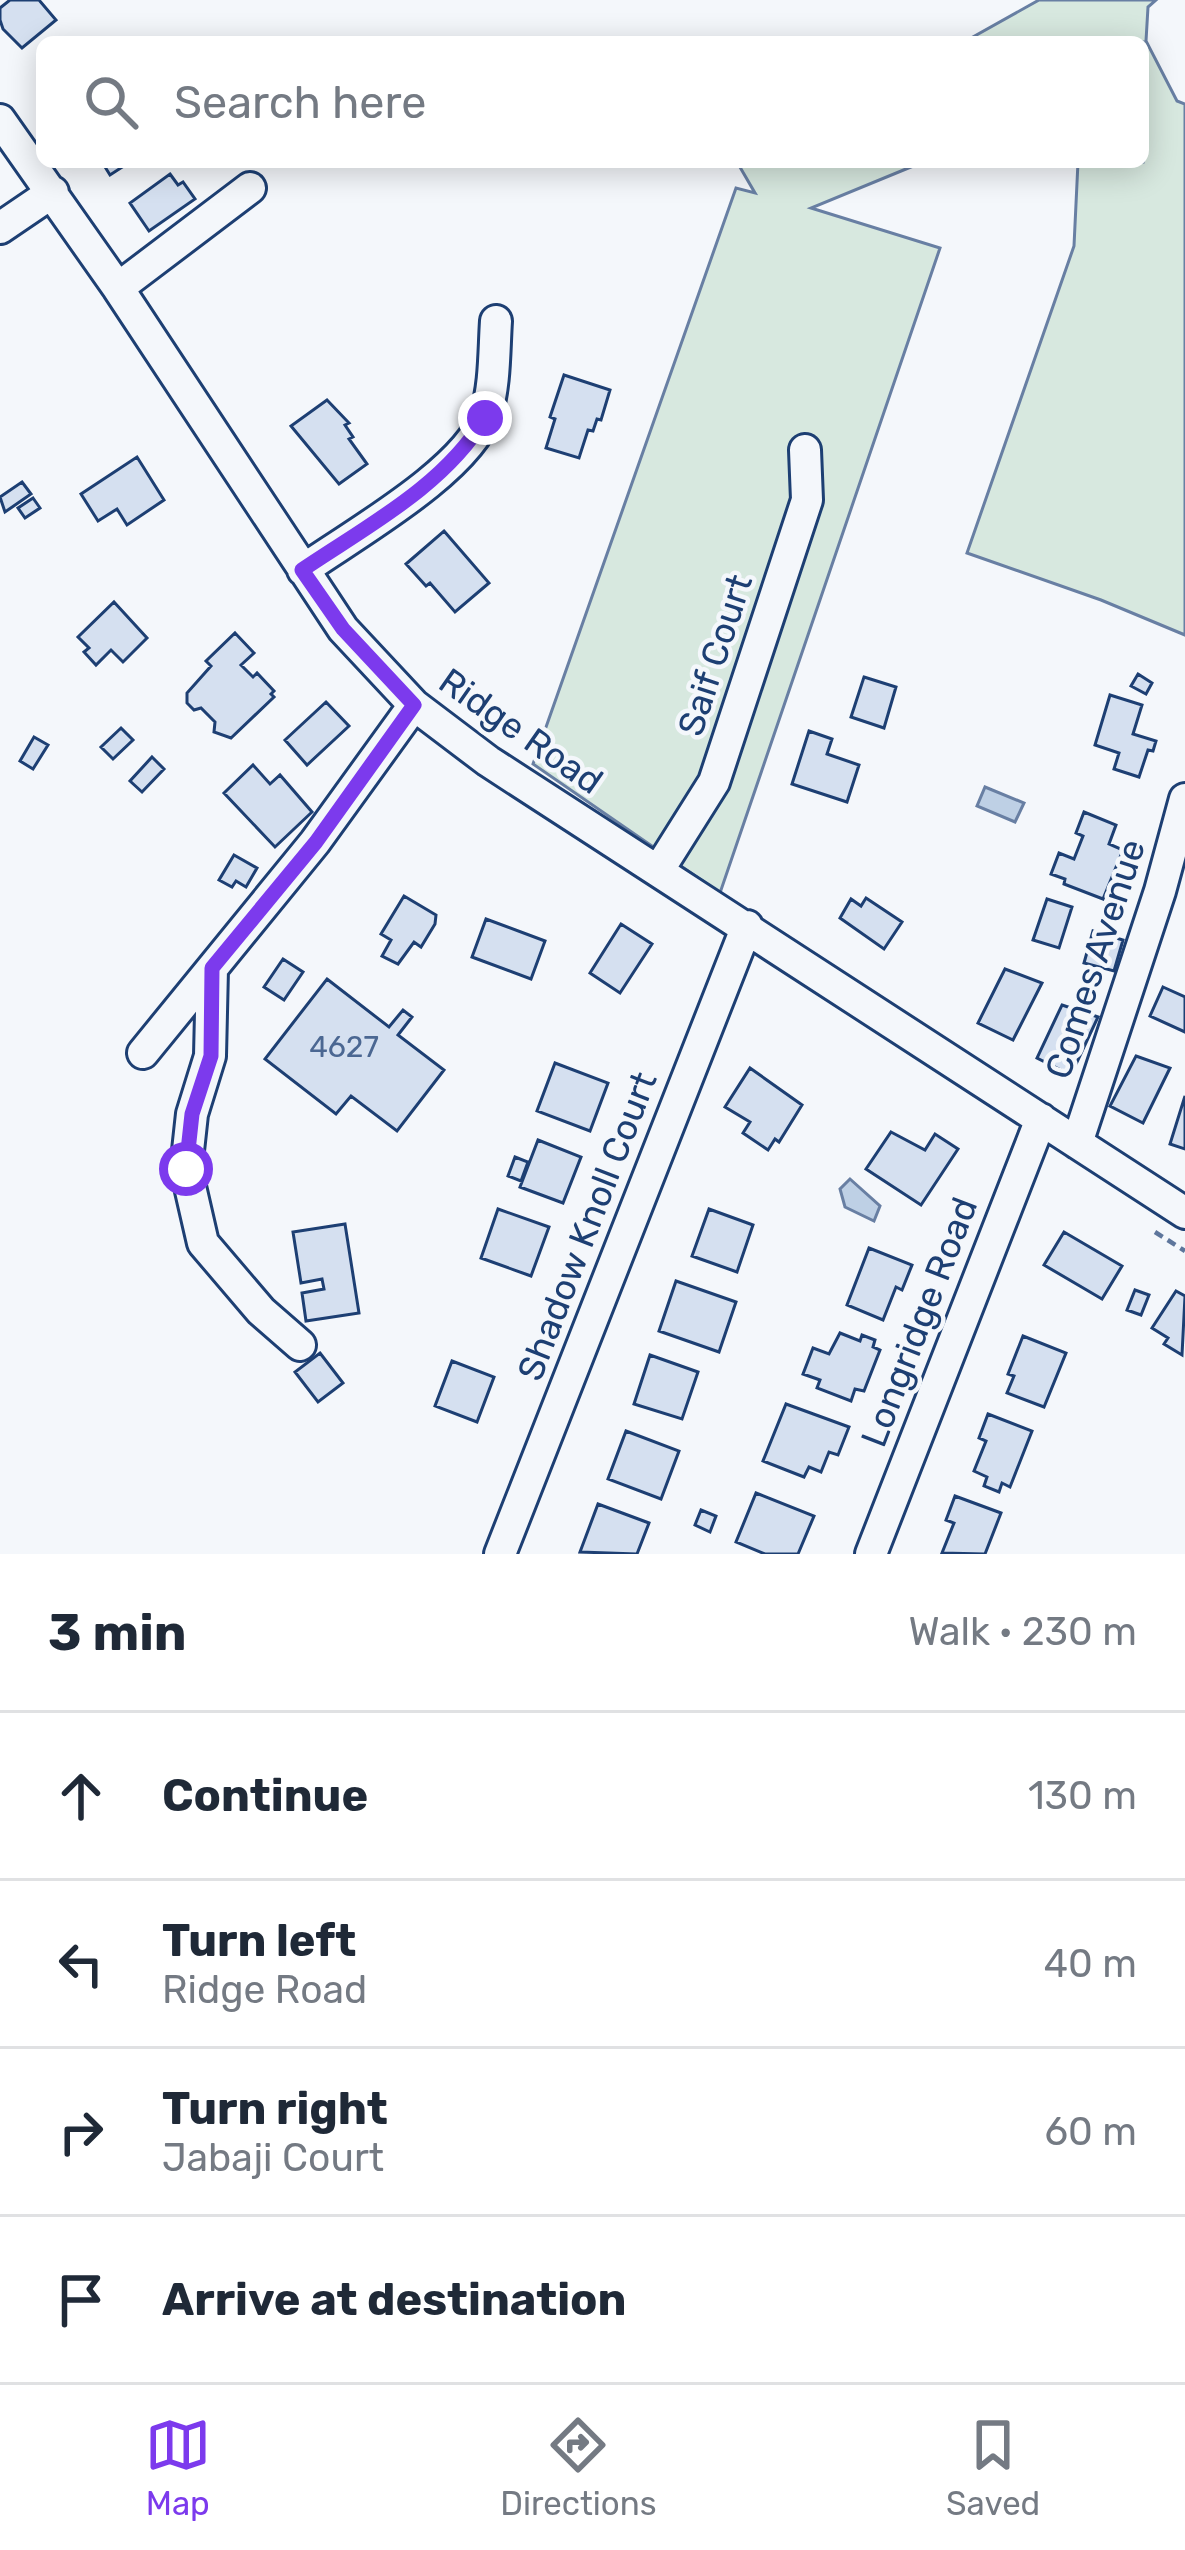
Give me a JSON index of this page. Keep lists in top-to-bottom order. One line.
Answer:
{"streets":{"street":["Saif Court","Ridge Road","Comes Avenue","Shadow Knoll Court","Longridge Road"]},"crossings":[["Saif Court","Ridge Road"],["Ridge Road","Comes Avenue"],["Ridge Road","Shadow Knoll Court"],["Ridge Road","Longridge Road"]],"house_numbers":["4627"],"page":{"search":"Search here","heading":["3 min","Walk · 230 m"],"list":[["Continue","130 m"],["Turn left","Ridge Road","40 m"],["Turn right","Jabaji Court","60 m"],"Arrive at destination"],"nav":["Map","Directions","Saved"]}}
